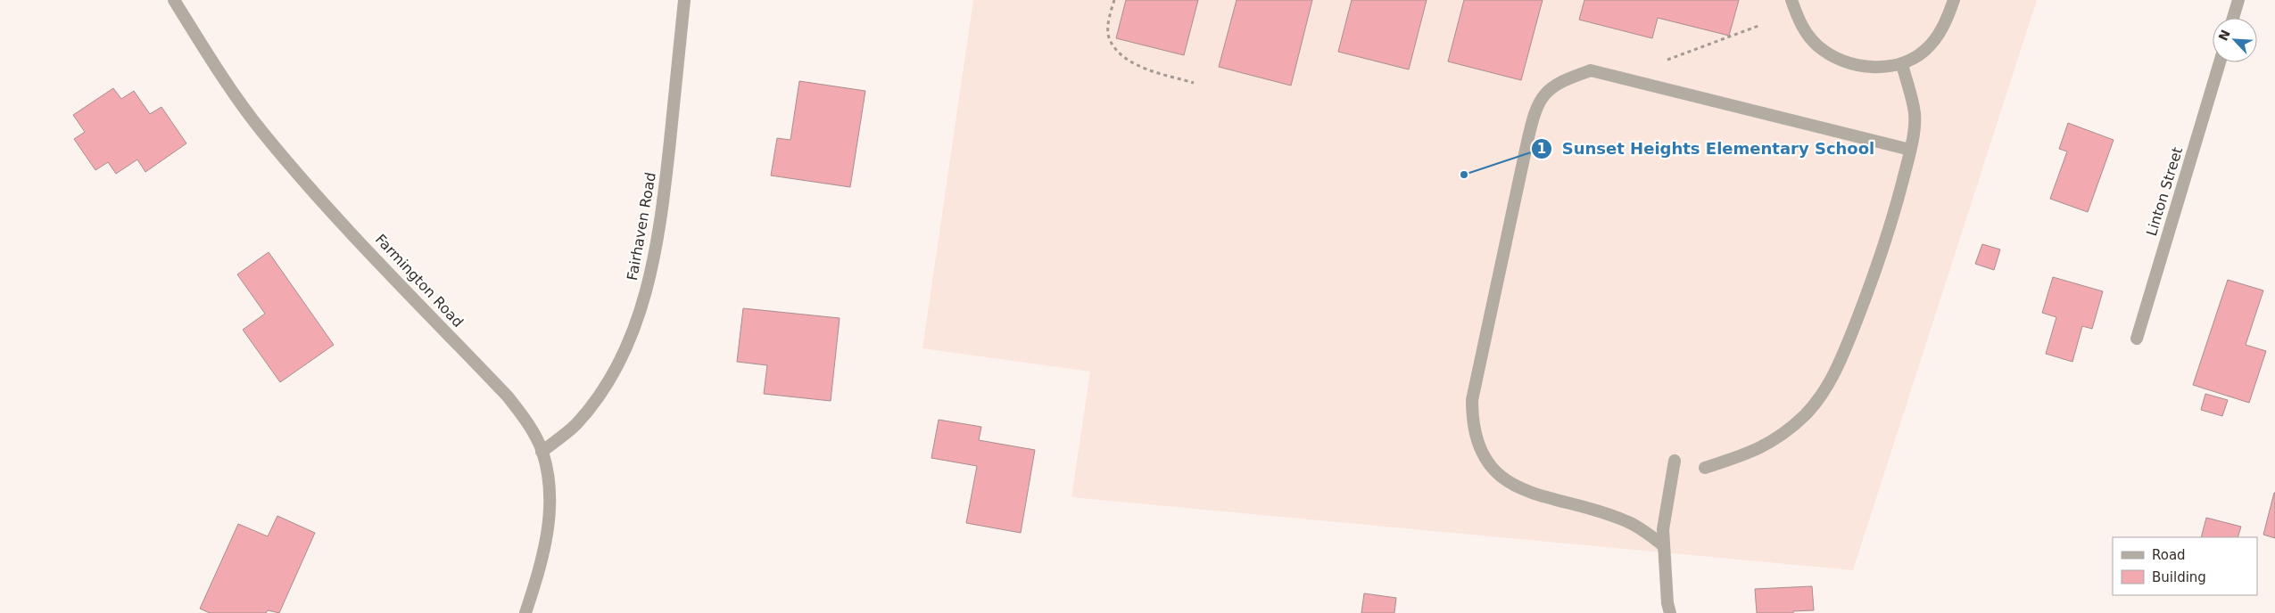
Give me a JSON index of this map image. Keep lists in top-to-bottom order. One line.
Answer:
{"streets":{"street":["Linton Street","Fairhaven Road","Farmington Road"]},"crossings":[["Fairhaven Road","Farmington Road"]],"places":["Sunset Heights Elementary School"],"legend":["Road","Building"],"north":"top left"}
